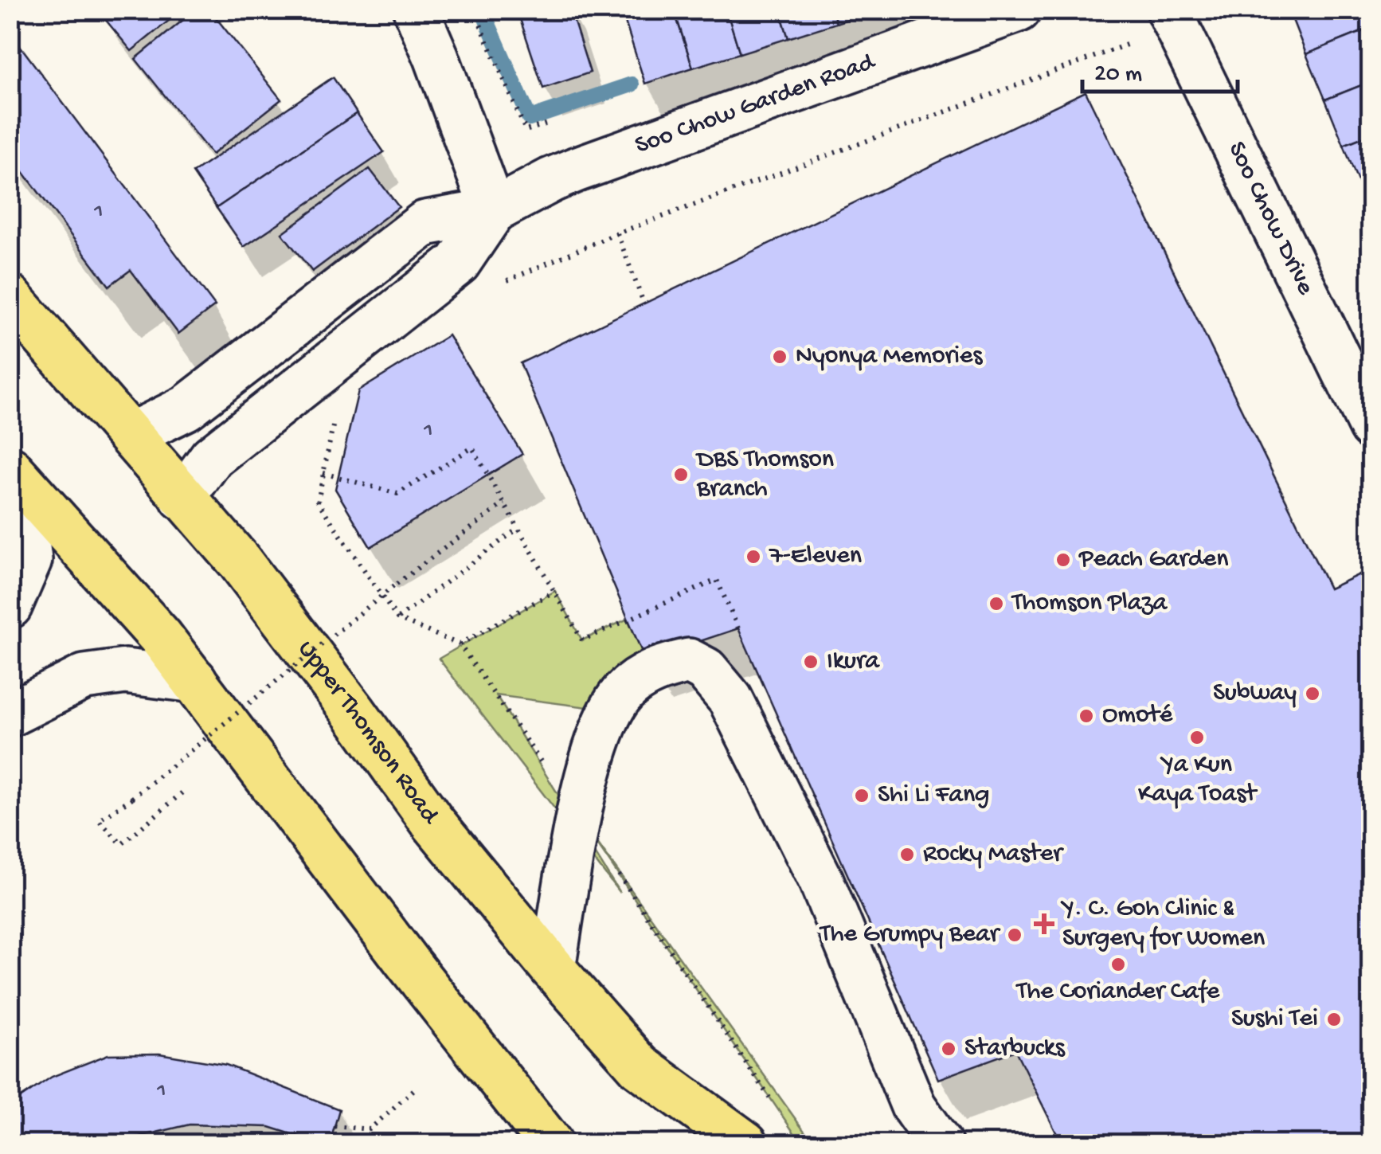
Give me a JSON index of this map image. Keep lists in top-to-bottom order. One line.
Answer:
{"streets":{"main road":["Upper Thomson Road"],"street":["Soo Chow Garden Road","Soo Chow Drive"]},"crossings":[["Soo Chow Garden Road","Upper Thomson Road"]],"places":{"other":["Nyonya Memories","DBS Thomson Branch","7-Eleven","Peach Garden","Thomson Plaza","Ikura","Subway","Omoté","Ya Kun Kaya Toast","Shi Li Fang","Rocky Master","The Grumpy Bear","The Coriander Cafe","Sushi Tei","Starbucks"],"health":["Y. C. Goh Clinic & Surgery for Women"]},"house_numbers":["1","1","1"],"scale_bar":"20 m"}
